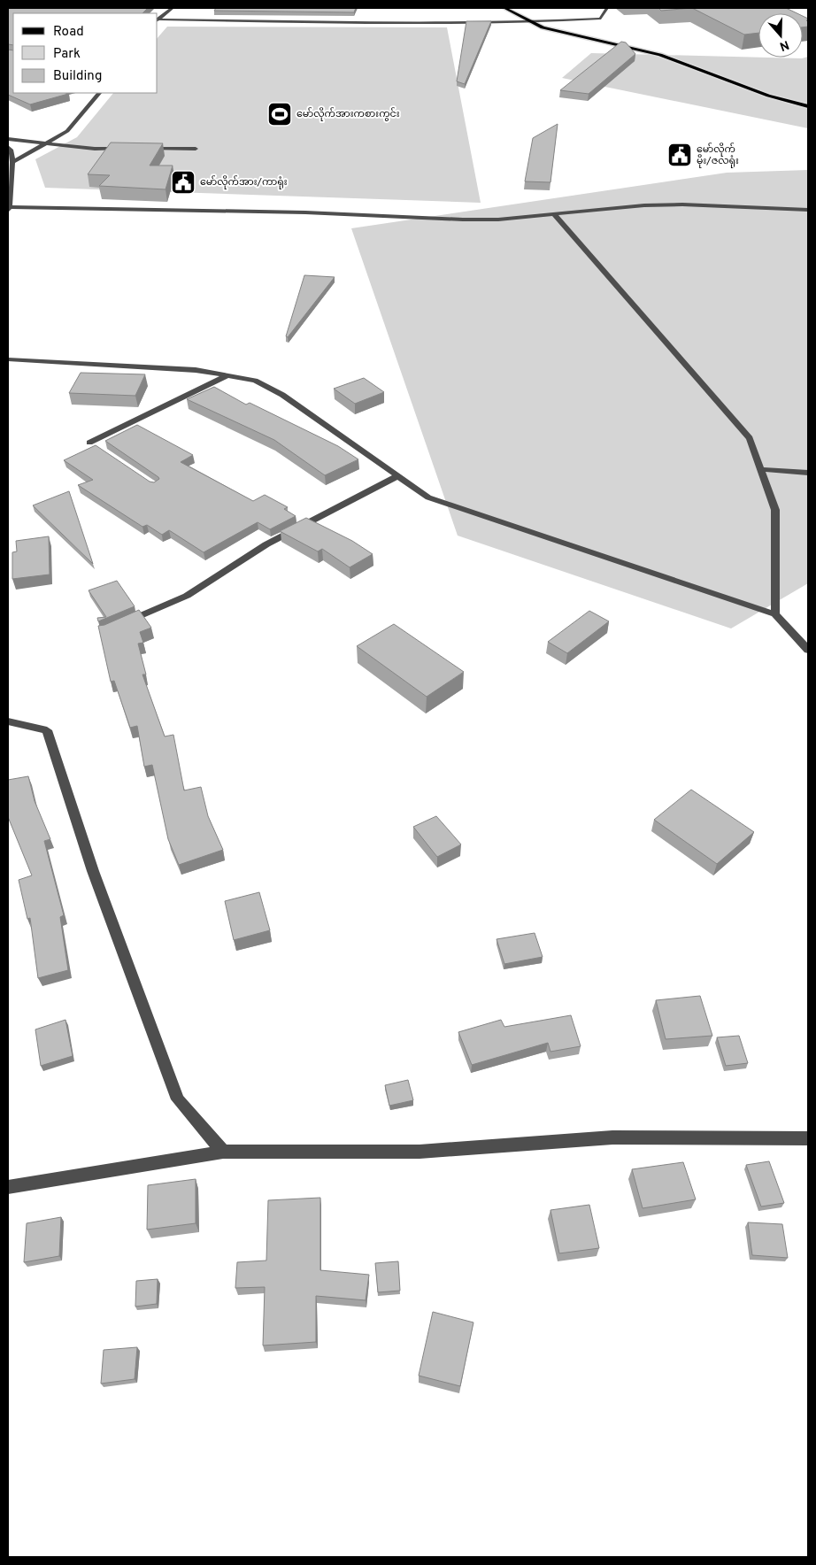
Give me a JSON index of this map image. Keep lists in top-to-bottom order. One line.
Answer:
{"places":{"sports":["မော်လိုက်အားကစားကွင်း"],"public building":["မော်လိုက် မိုး/ဇလရုံး","မော်လိုက်အား/ကာရုံး"]},"legend":["Road","Park","Building"],"north":"bottom"}
